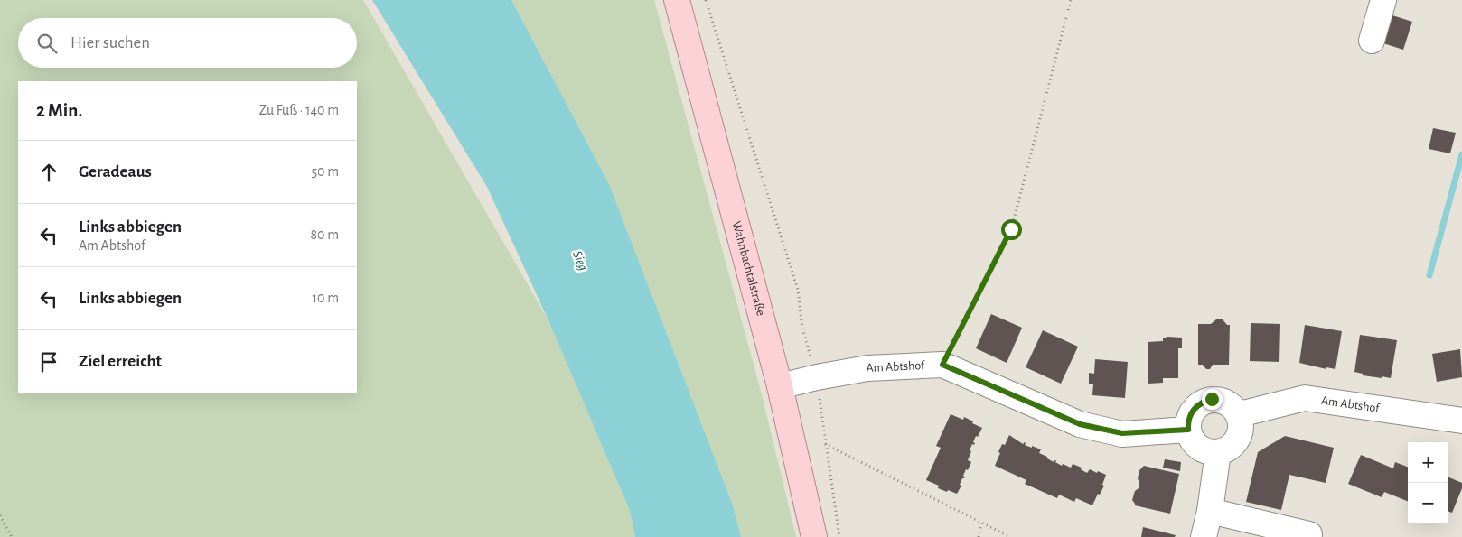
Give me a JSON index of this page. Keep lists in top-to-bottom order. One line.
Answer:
{"streets":{"main road":["Wahnbachtalstraße"],"street":["Am Abtshof"]},"crossings":[["Wahnbachtalstraße","Am Abtshof"]],"water":["Sieg"],"page":{"search":"Hier suchen","heading":["2 Min.","Zu Fuß · 140 m"],"list":[["Geradeaus","50 m"],["Links abbiegen","Am Abtshof","80 m"],["Links abbiegen","10 m"],"Ziel erreicht"],"map_buttons":["+","−"]}}
